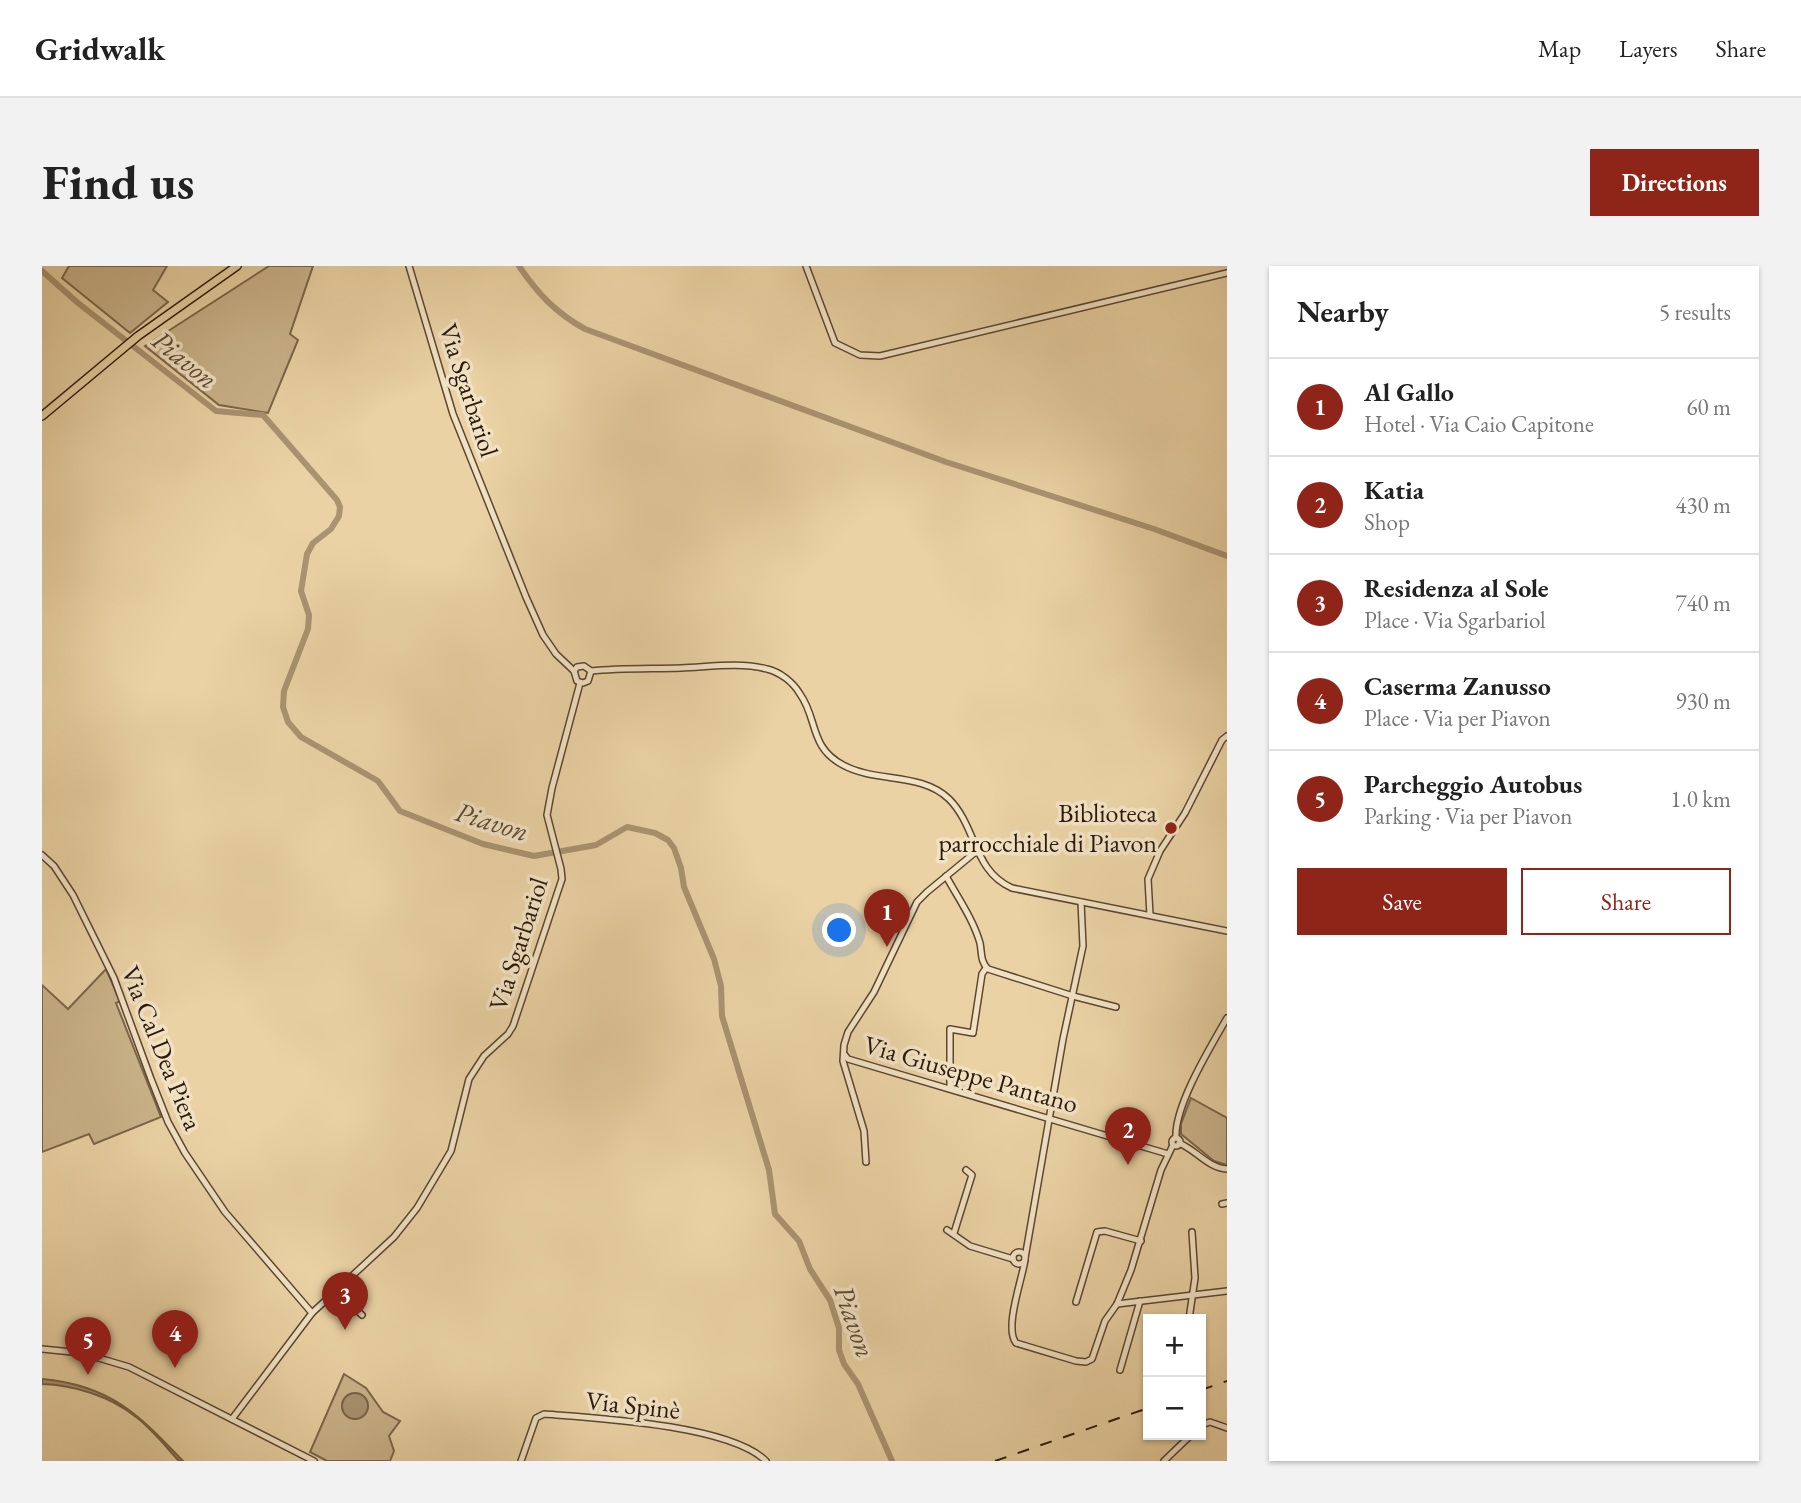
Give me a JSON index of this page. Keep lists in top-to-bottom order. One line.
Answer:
{"streets":{"street":["Via Sgarbariol","Via Cal Dea Piera","Via Giuseppe Pantano","Via Spinè"]},"crossings":[["Via Sgarbariol","Via Cal Dea Piera"]],"water":["Piavon"],"places":["Biblioteca parrocchiale di Piavon"],"page":{"header":"Gridwalk","nav":["Map","Layers","Share"],"buttons":["Directions",["Save","Share"]],"title":"Find us","heading":["Nearby","5 results"],"list":[{"mark":"1","name":"Al Gallo","note":"Hotel · Via Caio Capitone","value":"60 m"},{"mark":"2","name":"Katia","note":"Shop","value":"430 m"},{"mark":"3","name":"Residenza al Sole","note":"Place · Via Sgarbariol","value":"740 m"},{"mark":"4","name":"Caserma Zanusso","note":"Place · Via per Piavon","value":"930 m"},{"mark":"5","name":"Parcheggio Autobus","note":"Parking · Via per Piavon","value":"1.0 km"}],"pins":["1","2","3","4","5"],"map_buttons":["+","−"]}}
